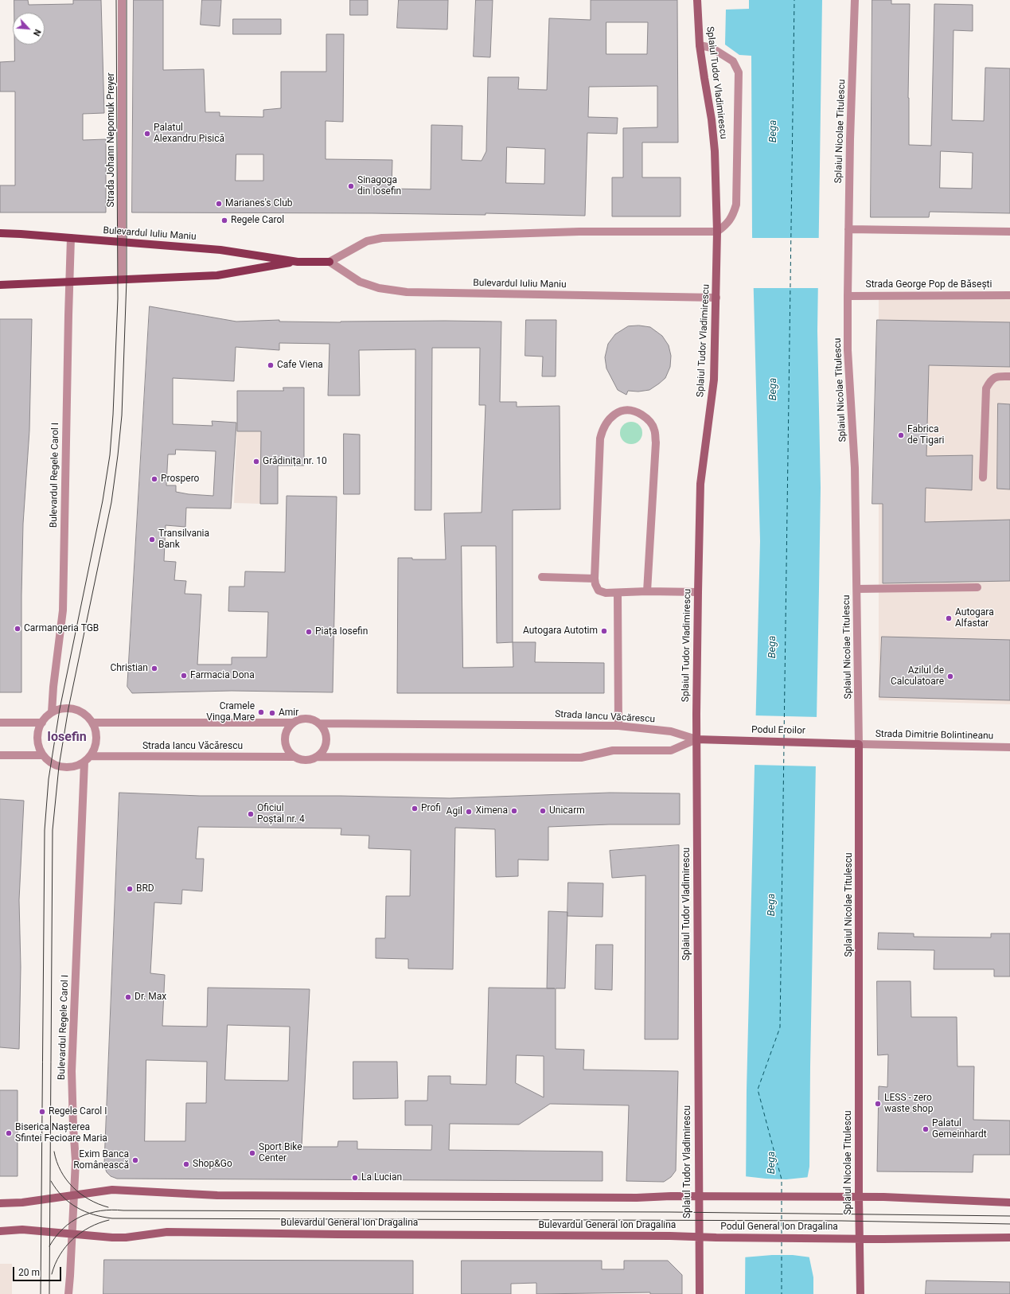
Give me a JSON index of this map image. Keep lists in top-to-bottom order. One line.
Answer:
{"streets":{"main road":["Splaiul Tudor Vladimirescu","Splaiul Nicolae Titulescu","Bulevardul Iuliu Maniu","Podul Eroilor","Bulevardul General Ion Dragalina","Podul General Ion Dragalina"],"street":["Strada Johann Nepomuk Preyer","Strada George Pop de Băsești","Bulevardul Regele Carol I","Strada Iancu Văcărescu","Strada Dimitrie Bolintineanu"]},"crossings":[["Splaiul Tudor Vladimirescu","Bulevardul Iuliu Maniu"],["Splaiul Tudor Vladimirescu","Strada Iancu Văcărescu"],["Splaiul Tudor Vladimirescu","Podul Eroilor"],["Splaiul Tudor Vladimirescu","Bulevardul General Ion Dragalina"],["Splaiul Tudor Vladimirescu","Podul General Ion Dragalina"],["Splaiul Nicolae Titulescu","Strada George Pop de Băsești"],["Splaiul Nicolae Titulescu","Podul Eroilor"],["Splaiul Nicolae Titulescu","Strada Dimitrie Bolintineanu"],["Splaiul Nicolae Titulescu","Podul General Ion Dragalina"],["Strada Johann Nepomuk Preyer","Bulevardul Iuliu Maniu"],["Bulevardul Iuliu Maniu","Bulevardul Regele Carol I"],["Bulevardul Regele Carol I","Strada Iancu Văcărescu"],["Bulevardul Regele Carol I","Bulevardul General Ion Dragalina"],["Strada Iancu Văcărescu","Podul Eroilor"],["Podul Eroilor","Strada Dimitrie Bolintineanu"],["Bulevardul General Ion Dragalina","Podul General Ion Dragalina"]],"districts":["Iosefin"],"water":["Bega"],"places":["Palatul Alexandru Pisică","Sinagoga din Iosefin","Marianes's Club","Regele Carol","Cafe Viena","Fabrica de Tigari","Grădinița nr. 10","Prospero","Transilvania Bank","Autogara Alfastar","Carmangeria TGB","Autogara Autotim","Piața Iosefin","Christian","Farmacia Dona","Azilul de Calculatoare","Cramele Vinga Mare","Amir","Profi","Ximena","Unicarm","Agil","Oficiul Poștal nr. 4","BRD","Dr. Max","LESS - zero waste shop","Regele Carol I","Palatul Gemeinhardt","Biserica Nașterea Sfintei Fecioare Maria","Sport Bike Center","Exim Banca Românească","Shop&Go","La Lucian"],"scale_bar":"20 m","north":"bottom right"}
